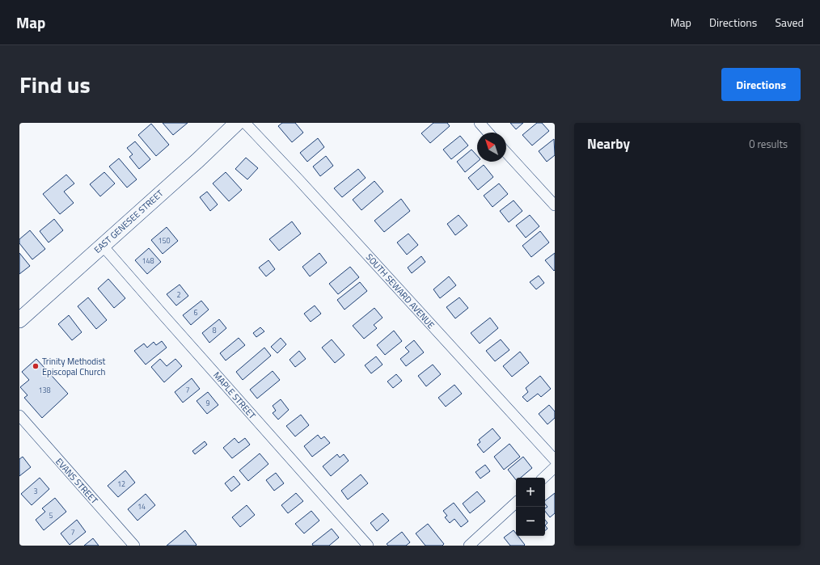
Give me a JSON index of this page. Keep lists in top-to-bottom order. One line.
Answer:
{"streets":{"highway":["EAST GENESEE STREET"],"street":["SOUTH SEWARD AVENUE","MAPLE STREET","EVANS STREET"]},"crossings":[["EAST GENESEE STREET","MAPLE STREET"]],"places":["Trinity Methodist Episcopal Church"],"house_numbers":["150","148","2","6","8","138","7","9","12","3","14","5","7"],"north":"top left","page":{"header":"Map","nav":["Map","Directions","Saved"],"title":"Find us","buttons":"Directions","heading":["Nearby","0 results"],"map_buttons":["+","−"]}}
